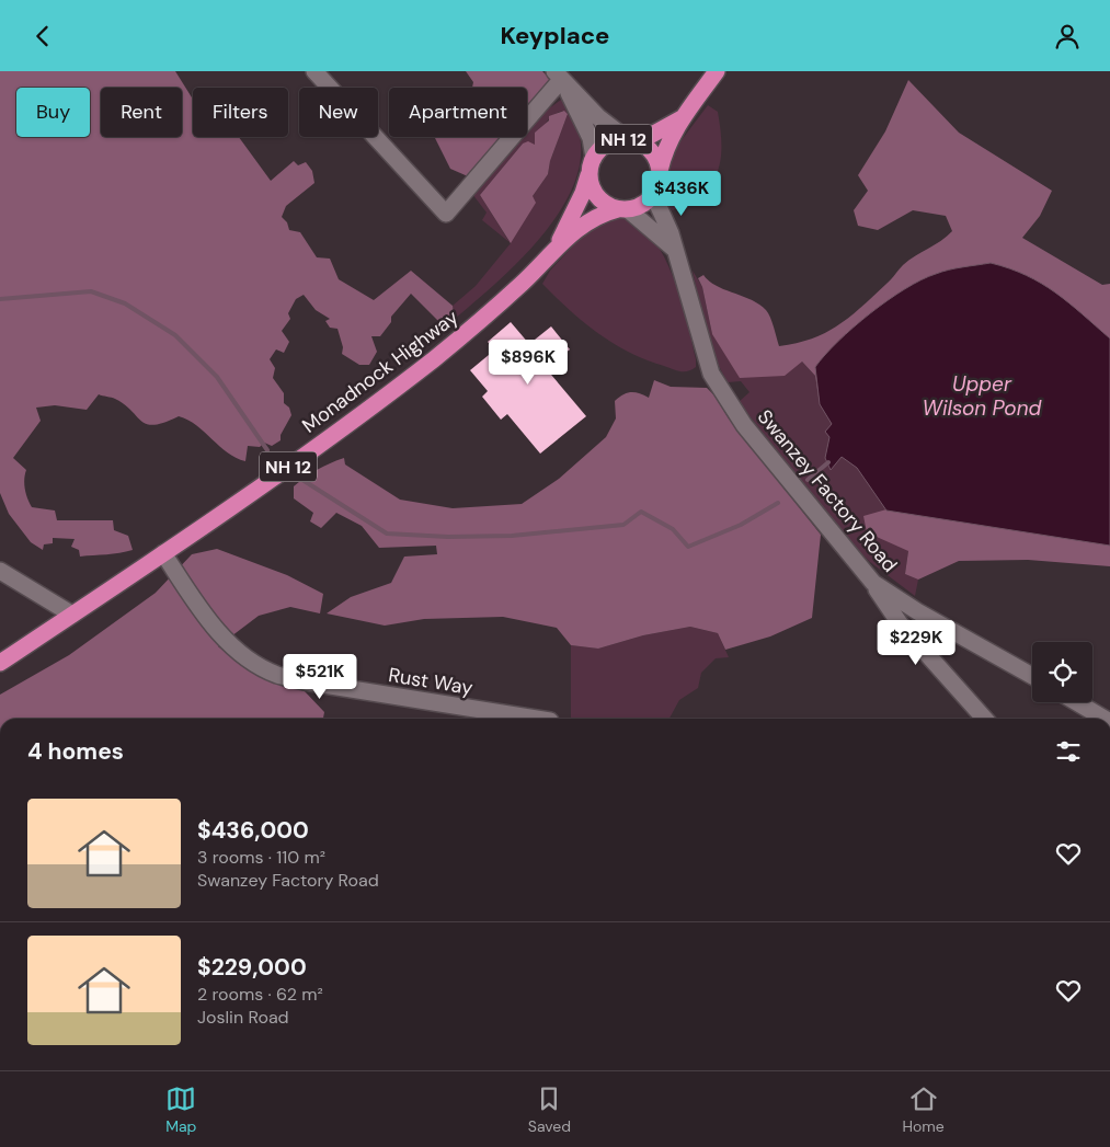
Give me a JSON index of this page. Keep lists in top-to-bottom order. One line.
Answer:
{"streets":{"highway":["NH 12","Monadnock Highway"],"street":["Swanzey Factory Road","Rust Way"]},"crossings":[["NH 12","Monadnock Highway"],["NH 12","Swanzey Factory Road"],["Monadnock Highway","Swanzey Factory Road"],["Monadnock Highway","Rust Way"]],"water":["Upper Wilson Pond"],"page":{"header":"Keyplace","chip":["Buy","Rent","Filters","New","Apartment"],"price":["$436K","$896K","$229K","$521K"],"heading":"4 homes","list":[{"name":"$436,000","note":"3 rooms · 110 m² · Swanzey Factory Road"},{"name":"$229,000","note":"2 rooms · 62 m² · Joslin Road"}],"tabs":["Map","Saved","Home"]}}
